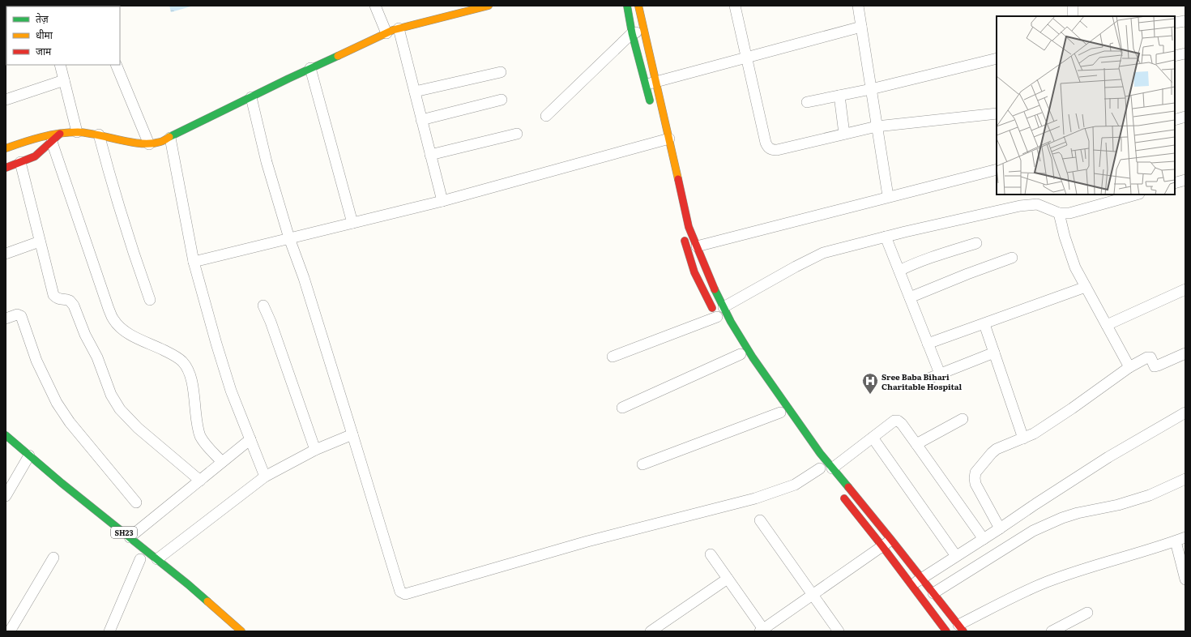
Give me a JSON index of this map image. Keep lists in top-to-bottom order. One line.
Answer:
{"streets":{"street":["SH23"]},"places":{"hospital":["Sree Baba Bihari Charitable Hospital"]},"legend":["तेज़","धीमा","जाम"]}
